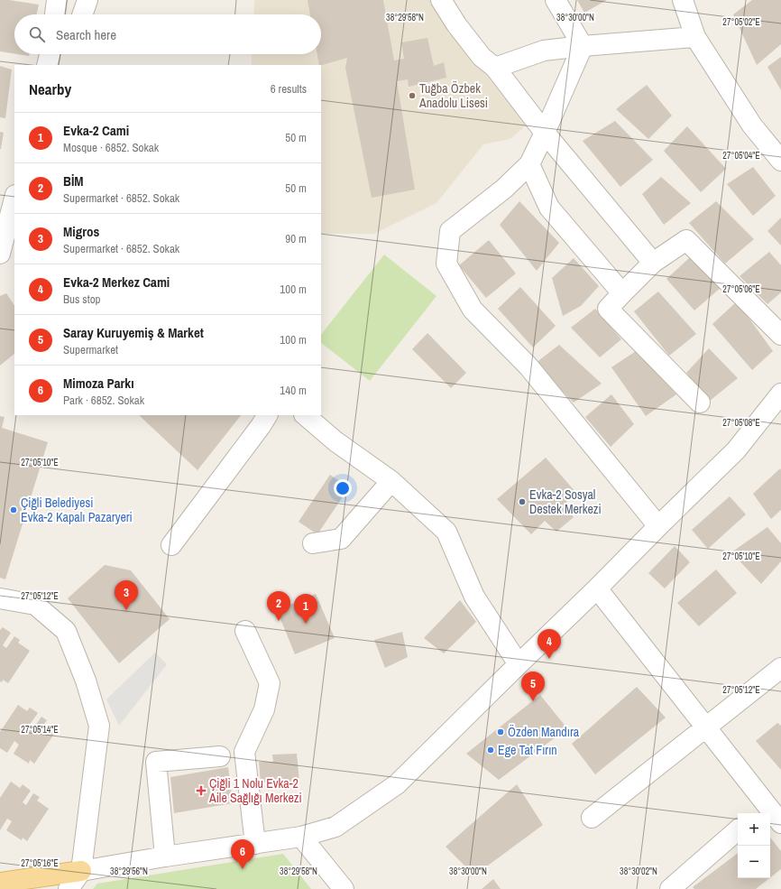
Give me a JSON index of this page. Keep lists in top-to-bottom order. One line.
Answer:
{"places":{"other":["Tuğba Özbek Anadolu Lisesi","Evka-2 Sosyal Destek Merkezi","Çiğli Belediyesi Evka-2 Kapalı Pazaryeri","Özden Mandıra","Ege Tat Fırın"],"health":["Çiğli 1 Nolu Evka-2 Aile Sağlığı Merkezi"]},"page":{"search":"Search here","heading":["Nearby","6 results"],"list":[{"mark":"1","name":"Evka-2 Cami","note":"Mosque · 6852. Sokak","value":"50 m"},{"mark":"2","name":"BİM","note":"Supermarket · 6852. Sokak","value":"50 m"},{"mark":"3","name":"Migros","note":"Supermarket · 6852. Sokak","value":"90 m"},{"mark":"4","name":"Evka-2 Merkez Cami","note":"Bus stop","value":"100 m"},{"mark":"5","name":"Saray Kuruyemiş & Market","note":"Supermarket","value":"100 m"},{"mark":"6","name":"Mimoza Parkı","note":"Park · 6852. Sokak","value":"140 m"}],"pins":["3","2","1","4","5","6"],"map_buttons":["+","−"]},"coordinates":["38°29'58\"N","38°30'00\"N","27°05'02\"E","27°05'04\"E","27°05'06\"E","27°05'08\"E","27°05'10\"E","27°05'12\"E","27°05'14\"E","27°05'16\"E","38°29'56\"N","38°30'02\"N"]}
